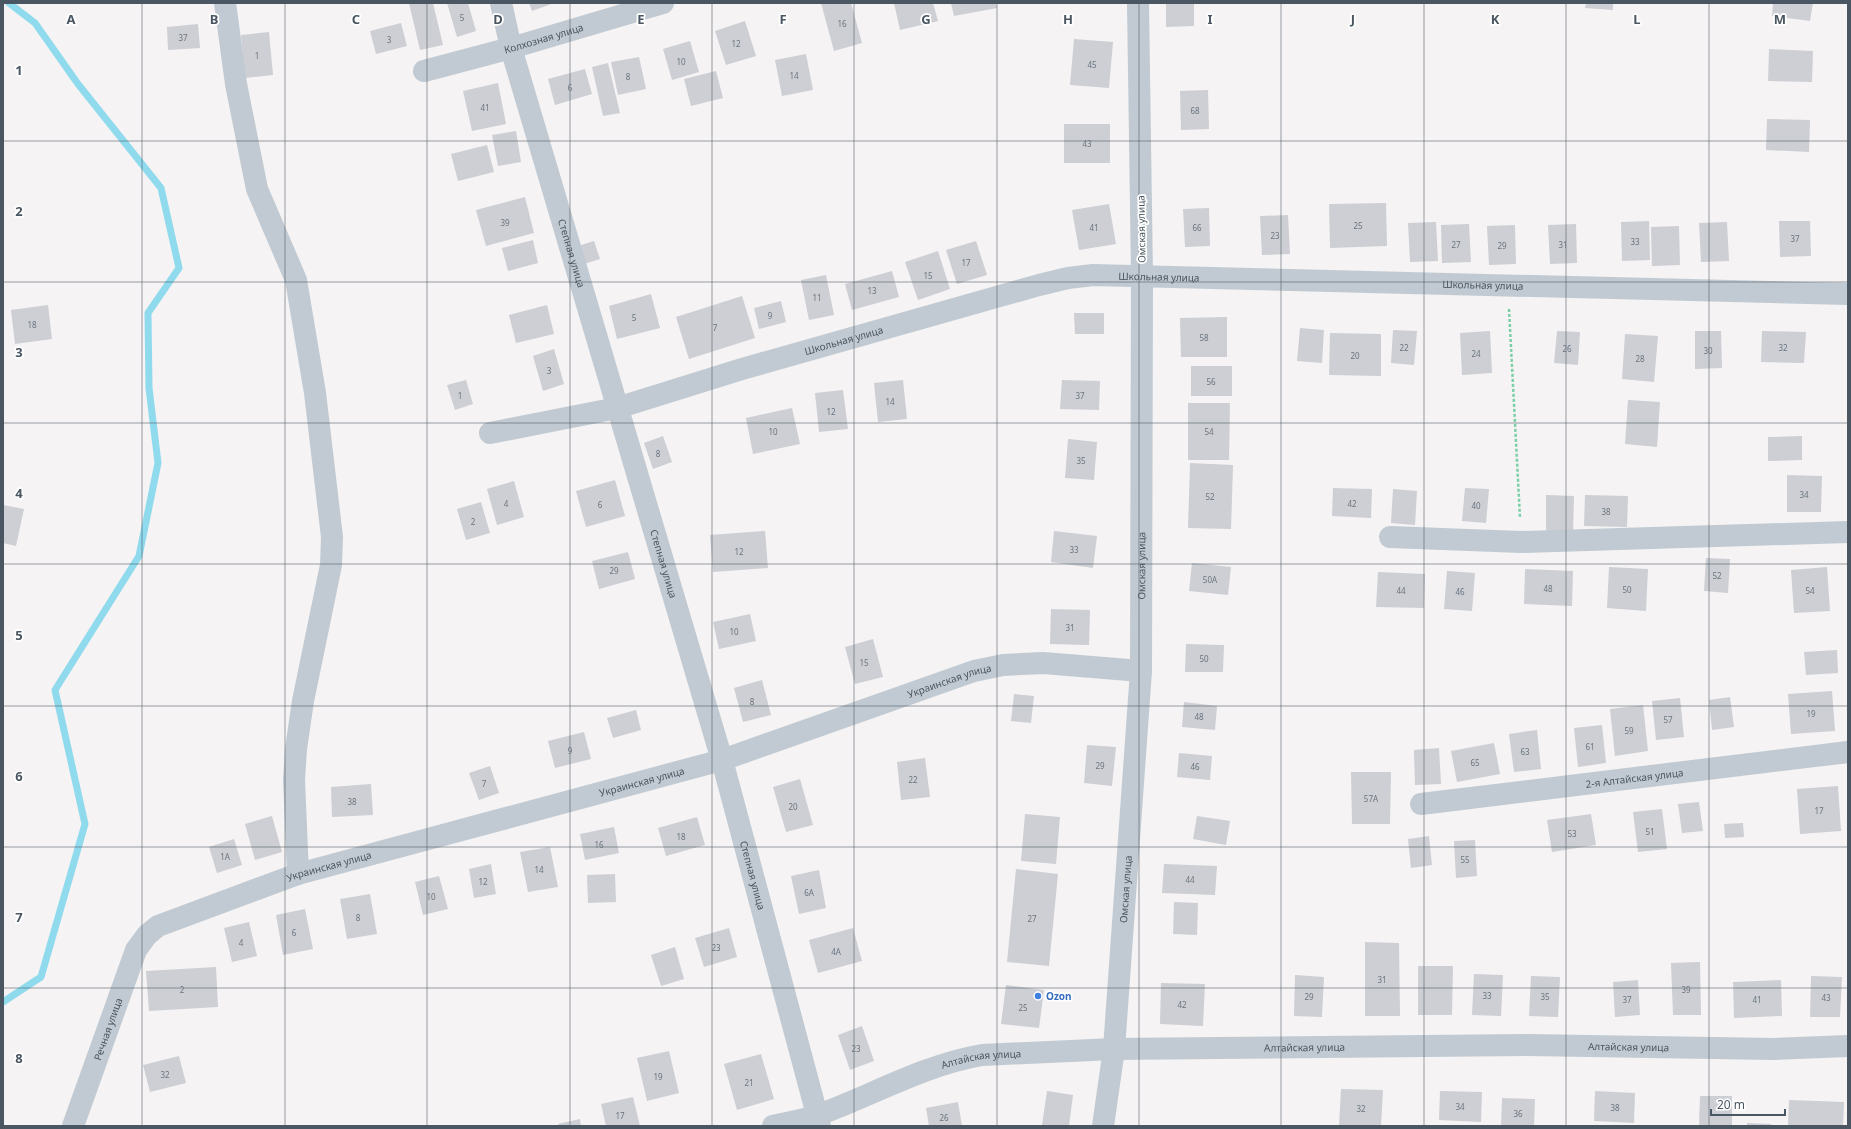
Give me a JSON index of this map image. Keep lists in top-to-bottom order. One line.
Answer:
{"streets":{"street":["Колхозная улица","Омская улица","Степная улица","Школьная улица","Украинская улица","2-я Алтайская улица","Речная улица","Алтайская улица"]},"crossings":[["Колхозная улица","Степная улица"],["Омская улица","Школьная улица"],["Омская улица","Украинская улица"],["Омская улица","Алтайская улица"],["Степная улица","Школьная улица"],["Степная улица","Украинская улица"],["Степная улица","Алтайская улица"],["Украинская улица","Речная улица"]],"places":["Ozon"],"house_numbers":["5","16","37","3","12","1","10","45","14","8","6","41","68","43","39","25","41","66","23","37","33","27","31","29","17","15","13","11","9","5","18","7","58","22","32","26","30","24","20","28","3","56","1","37","14","12","10","54","8","35","34","52","4","42","6","40","38","2","33","12","29","52","50А","48","50","44","54","46","31","10","50","15","8","19","48","57","59","61","9","63","65","29","46","22","7","57А","38","20","17","51","53","18","16","1А","55","14","44","12","6А","10","8","27","6","4","23","4А","31","2","39","33","29","35","43","37","41","42","25","23","32","19","21","34","38","32","36","17","26"],"scale_bar":"20 m","grid":{"columns":["A","B","C","D","E","F","G","H","I","J","K","L","M"],"rows":["1","2","3","4","5","6","7","8"]}}
